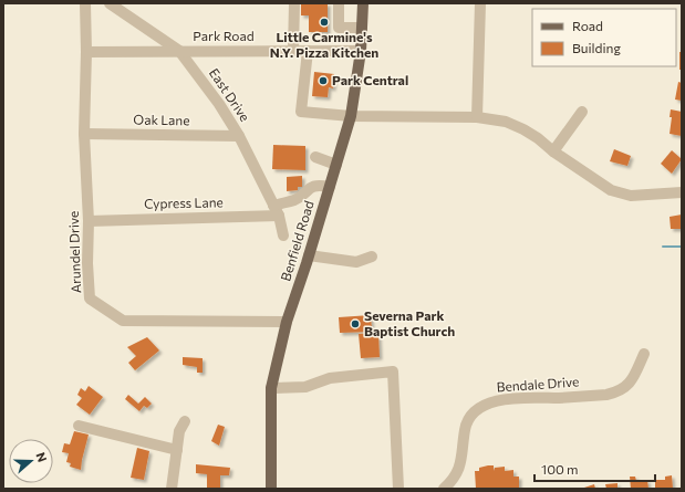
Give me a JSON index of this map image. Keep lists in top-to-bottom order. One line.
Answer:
{"streets":{"main road":["Benfield Road"],"street":["Park Road","East Drive","Oak Lane","Cypress Lane","Arundel Drive","Bendale Drive"]},"crossings":[["Park Road","East Drive"],["Park Road","Benfield Road"],["Park Road","Arundel Drive"],["East Drive","Oak Lane"],["East Drive","Cypress Lane"],["Oak Lane","Arundel Drive"],["Cypress Lane","Benfield Road"],["Cypress Lane","Arundel Drive"],["Benfield Road","Arundel Drive"]],"places":["Little Carmine's N.Y. Pizza Kitchen","Park Central","Severna Park Baptist Church"],"legend":["Road","Building"],"scale_bar":"100 m","north":"right"}
